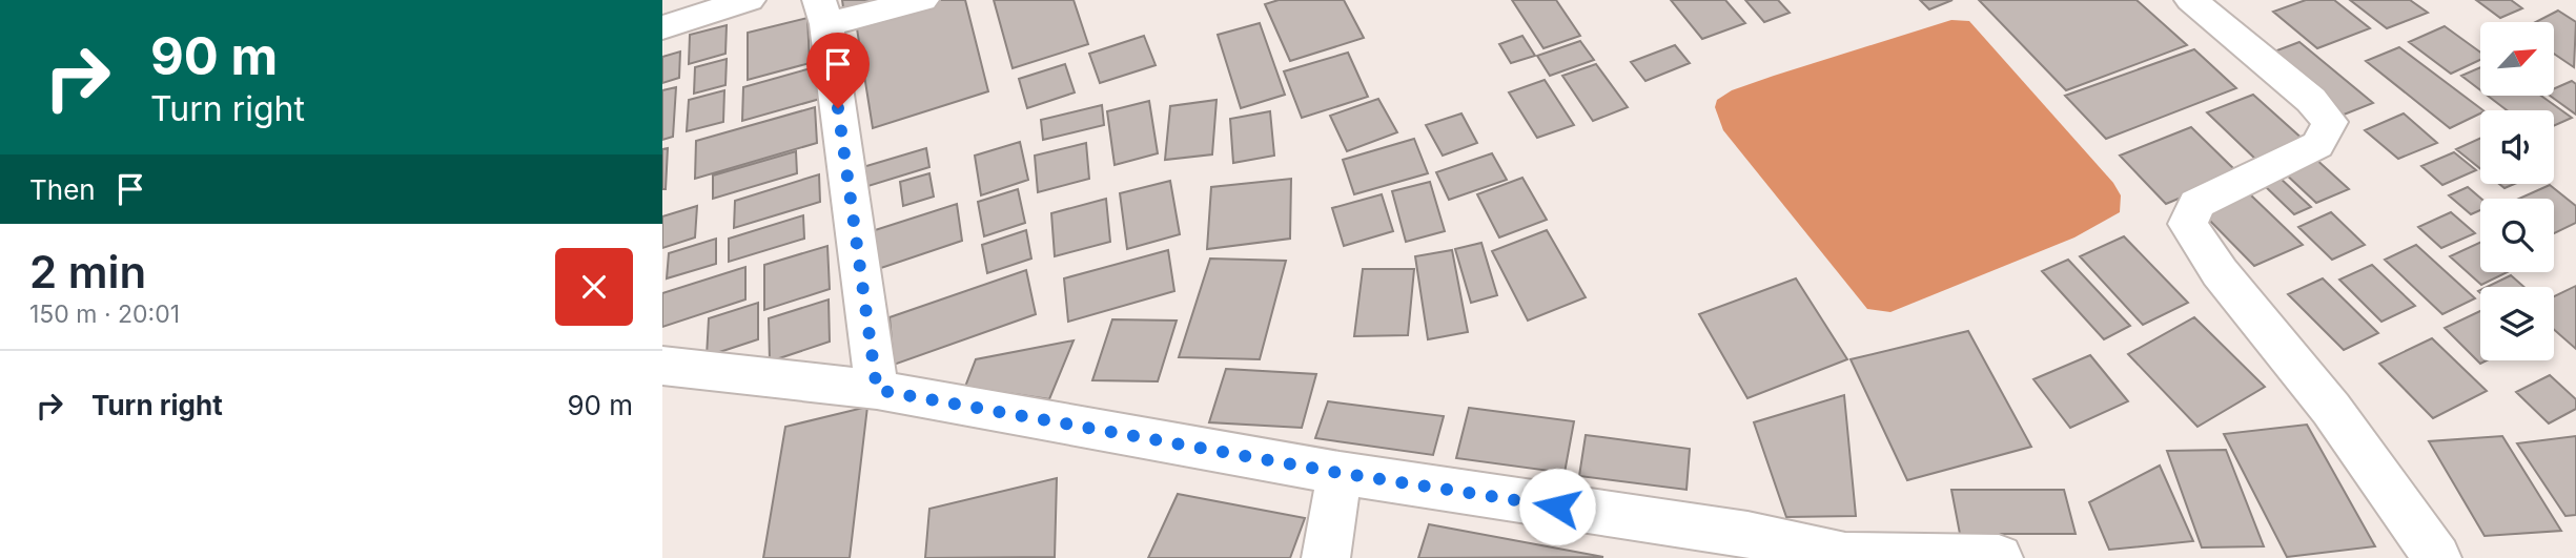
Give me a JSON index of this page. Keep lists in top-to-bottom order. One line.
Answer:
{"north":"top right","page":{"turn":["90 m","Turn right"],"then":"Then","heading":["2 min","150 m · 20:01"],"list":[{"name":"Turn right","value":"90 m"}]}}
